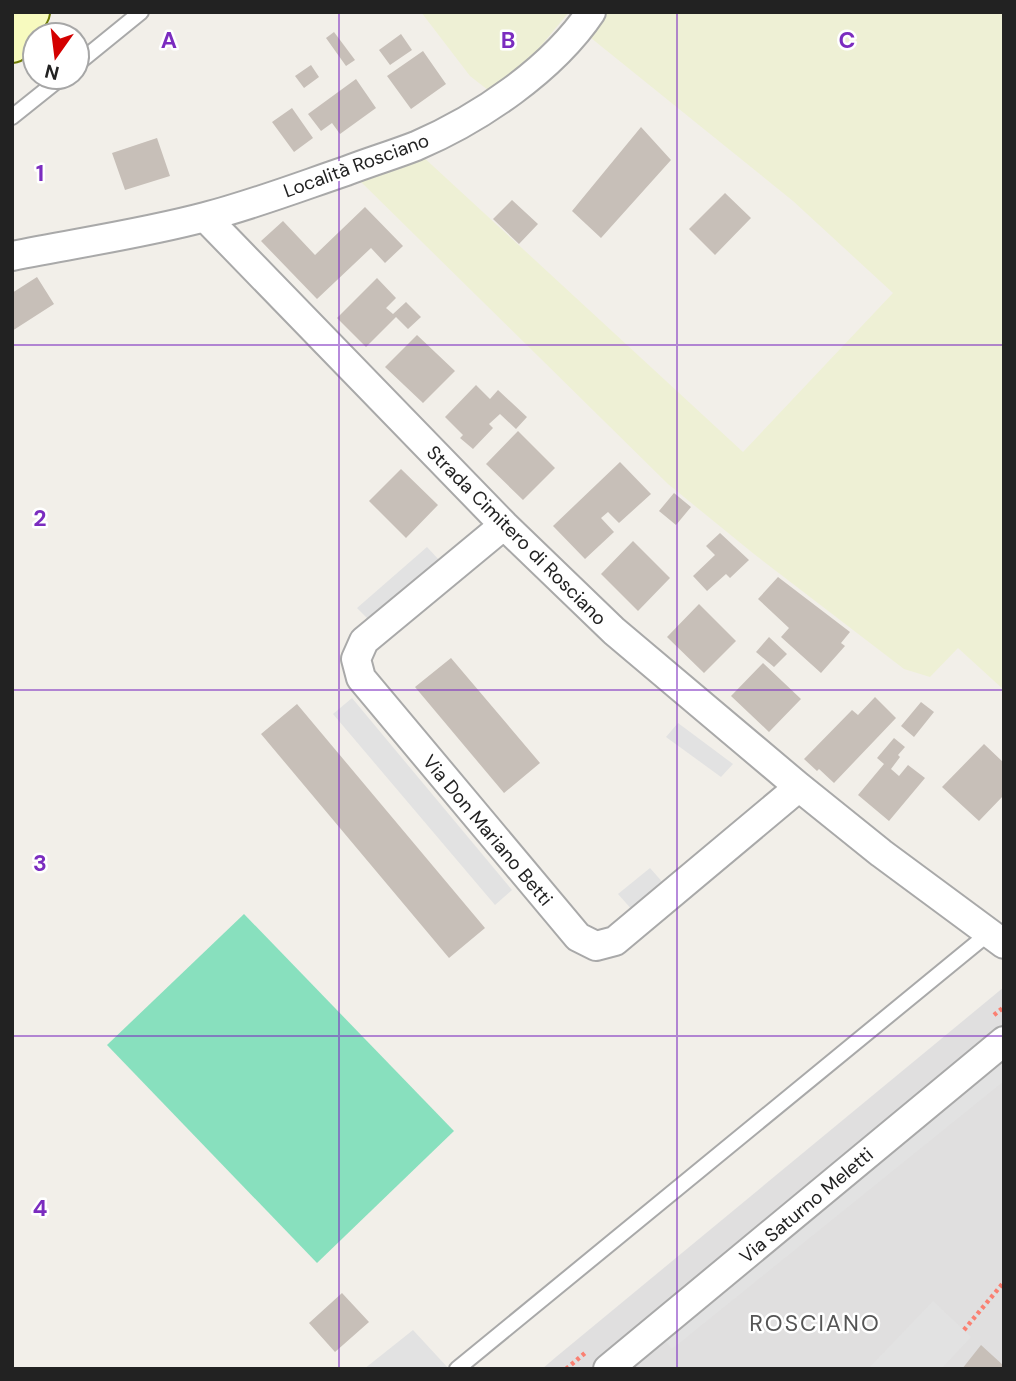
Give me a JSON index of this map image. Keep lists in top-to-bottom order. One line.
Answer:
{"streets":{"street":["Località Rosciano","Strada Cimitero di Rosciano","Via Don Mariano Betti","Via Saturno Meletti"]},"crossings":[["Località Rosciano","Strada Cimitero di Rosciano"],["Strada Cimitero di Rosciano","Via Don Mariano Betti"]],"districts":["ROSCIANO"],"north":"bottom","grid":{"columns":["A","B","C"],"rows":["1","2","3","4"]}}
